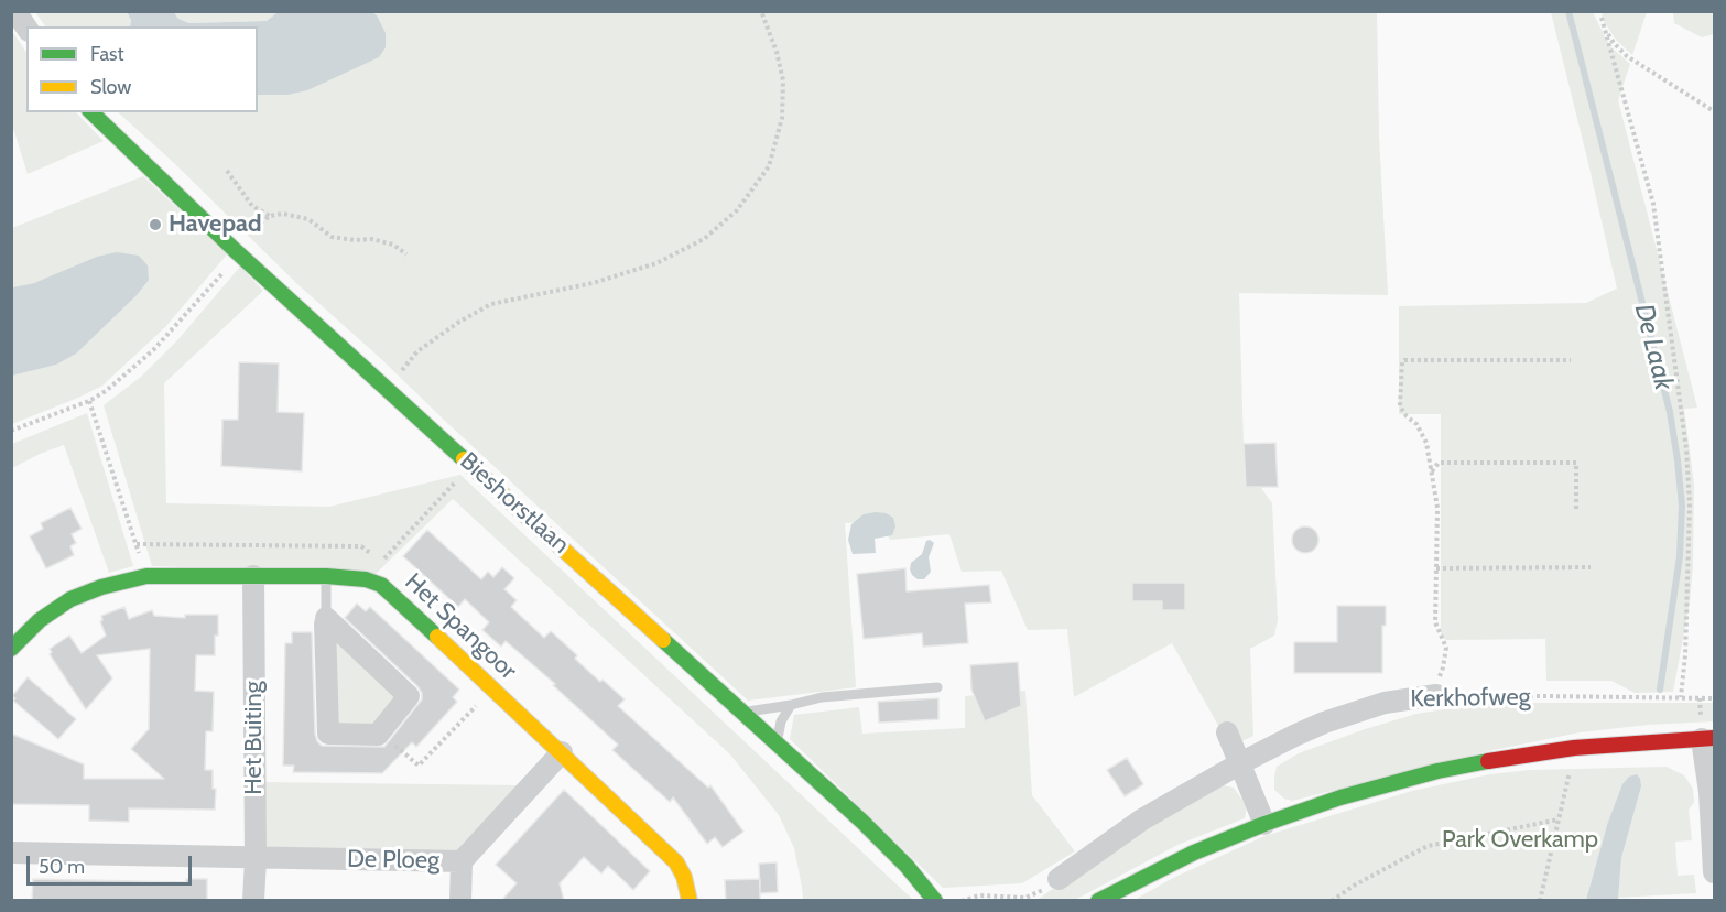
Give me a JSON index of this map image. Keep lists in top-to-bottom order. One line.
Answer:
{"streets":{"street":["Bieshorstlaan","Het Spangoor","Kerkhofweg","Het Buiting","De Ploeg"]},"crossings":[["Het Spangoor","Het Buiting"],["Het Spangoor","De Ploeg"],["Het Buiting","De Ploeg"]],"water":["De Laak"],"parks":["Park Overkamp"],"places":["Havepad"],"legend":["Fast","Slow"],"scale_bar":"50 m"}
